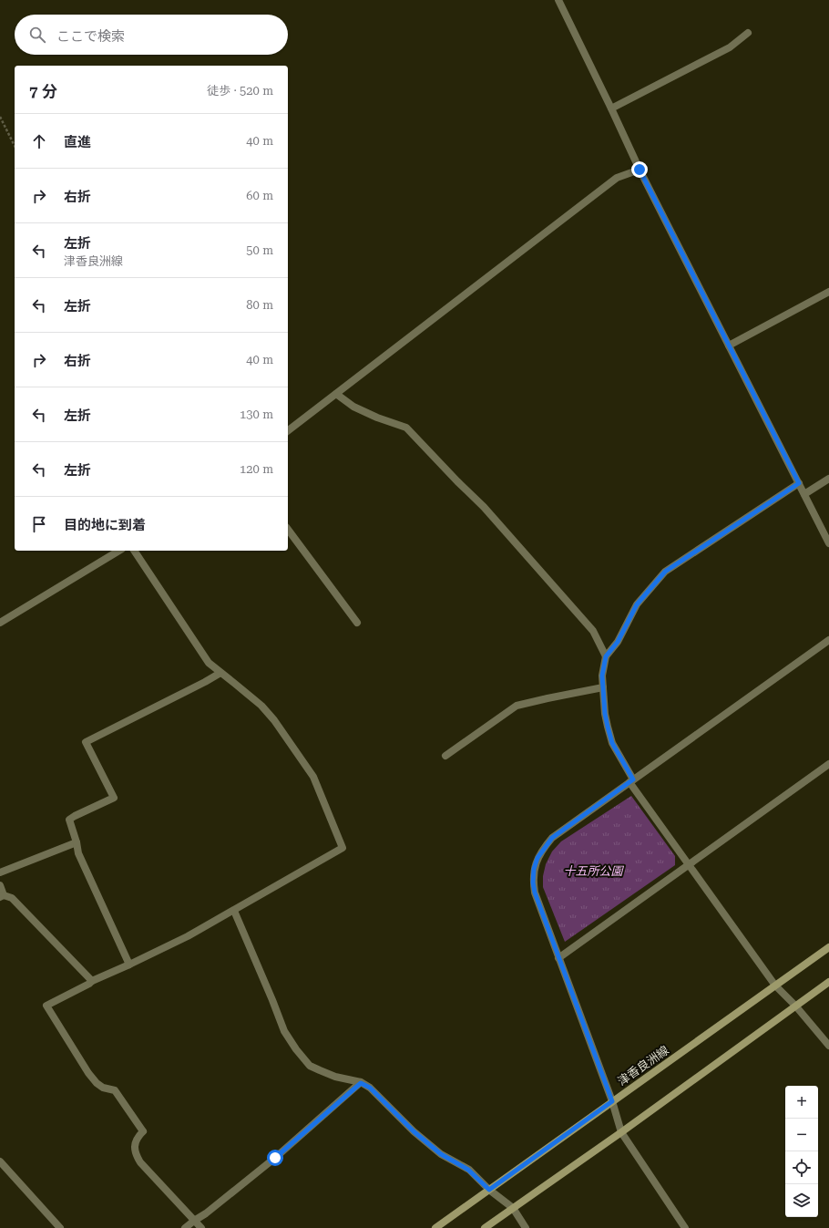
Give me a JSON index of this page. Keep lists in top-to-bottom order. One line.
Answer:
{"streets":{"main road":["津香良洲線"]},"parks":["十五所公園"],"page":{"search":"ここで検索","heading":["7 分","徒歩 · 520 m"],"list":[["直進","40 m"],["右折","60 m"],["左折","津香良洲線","50 m"],["左折","80 m"],["右折","40 m"],["左折","130 m"],["左折","120 m"],"目的地に到着"],"map_buttons":["+","−"]}}
